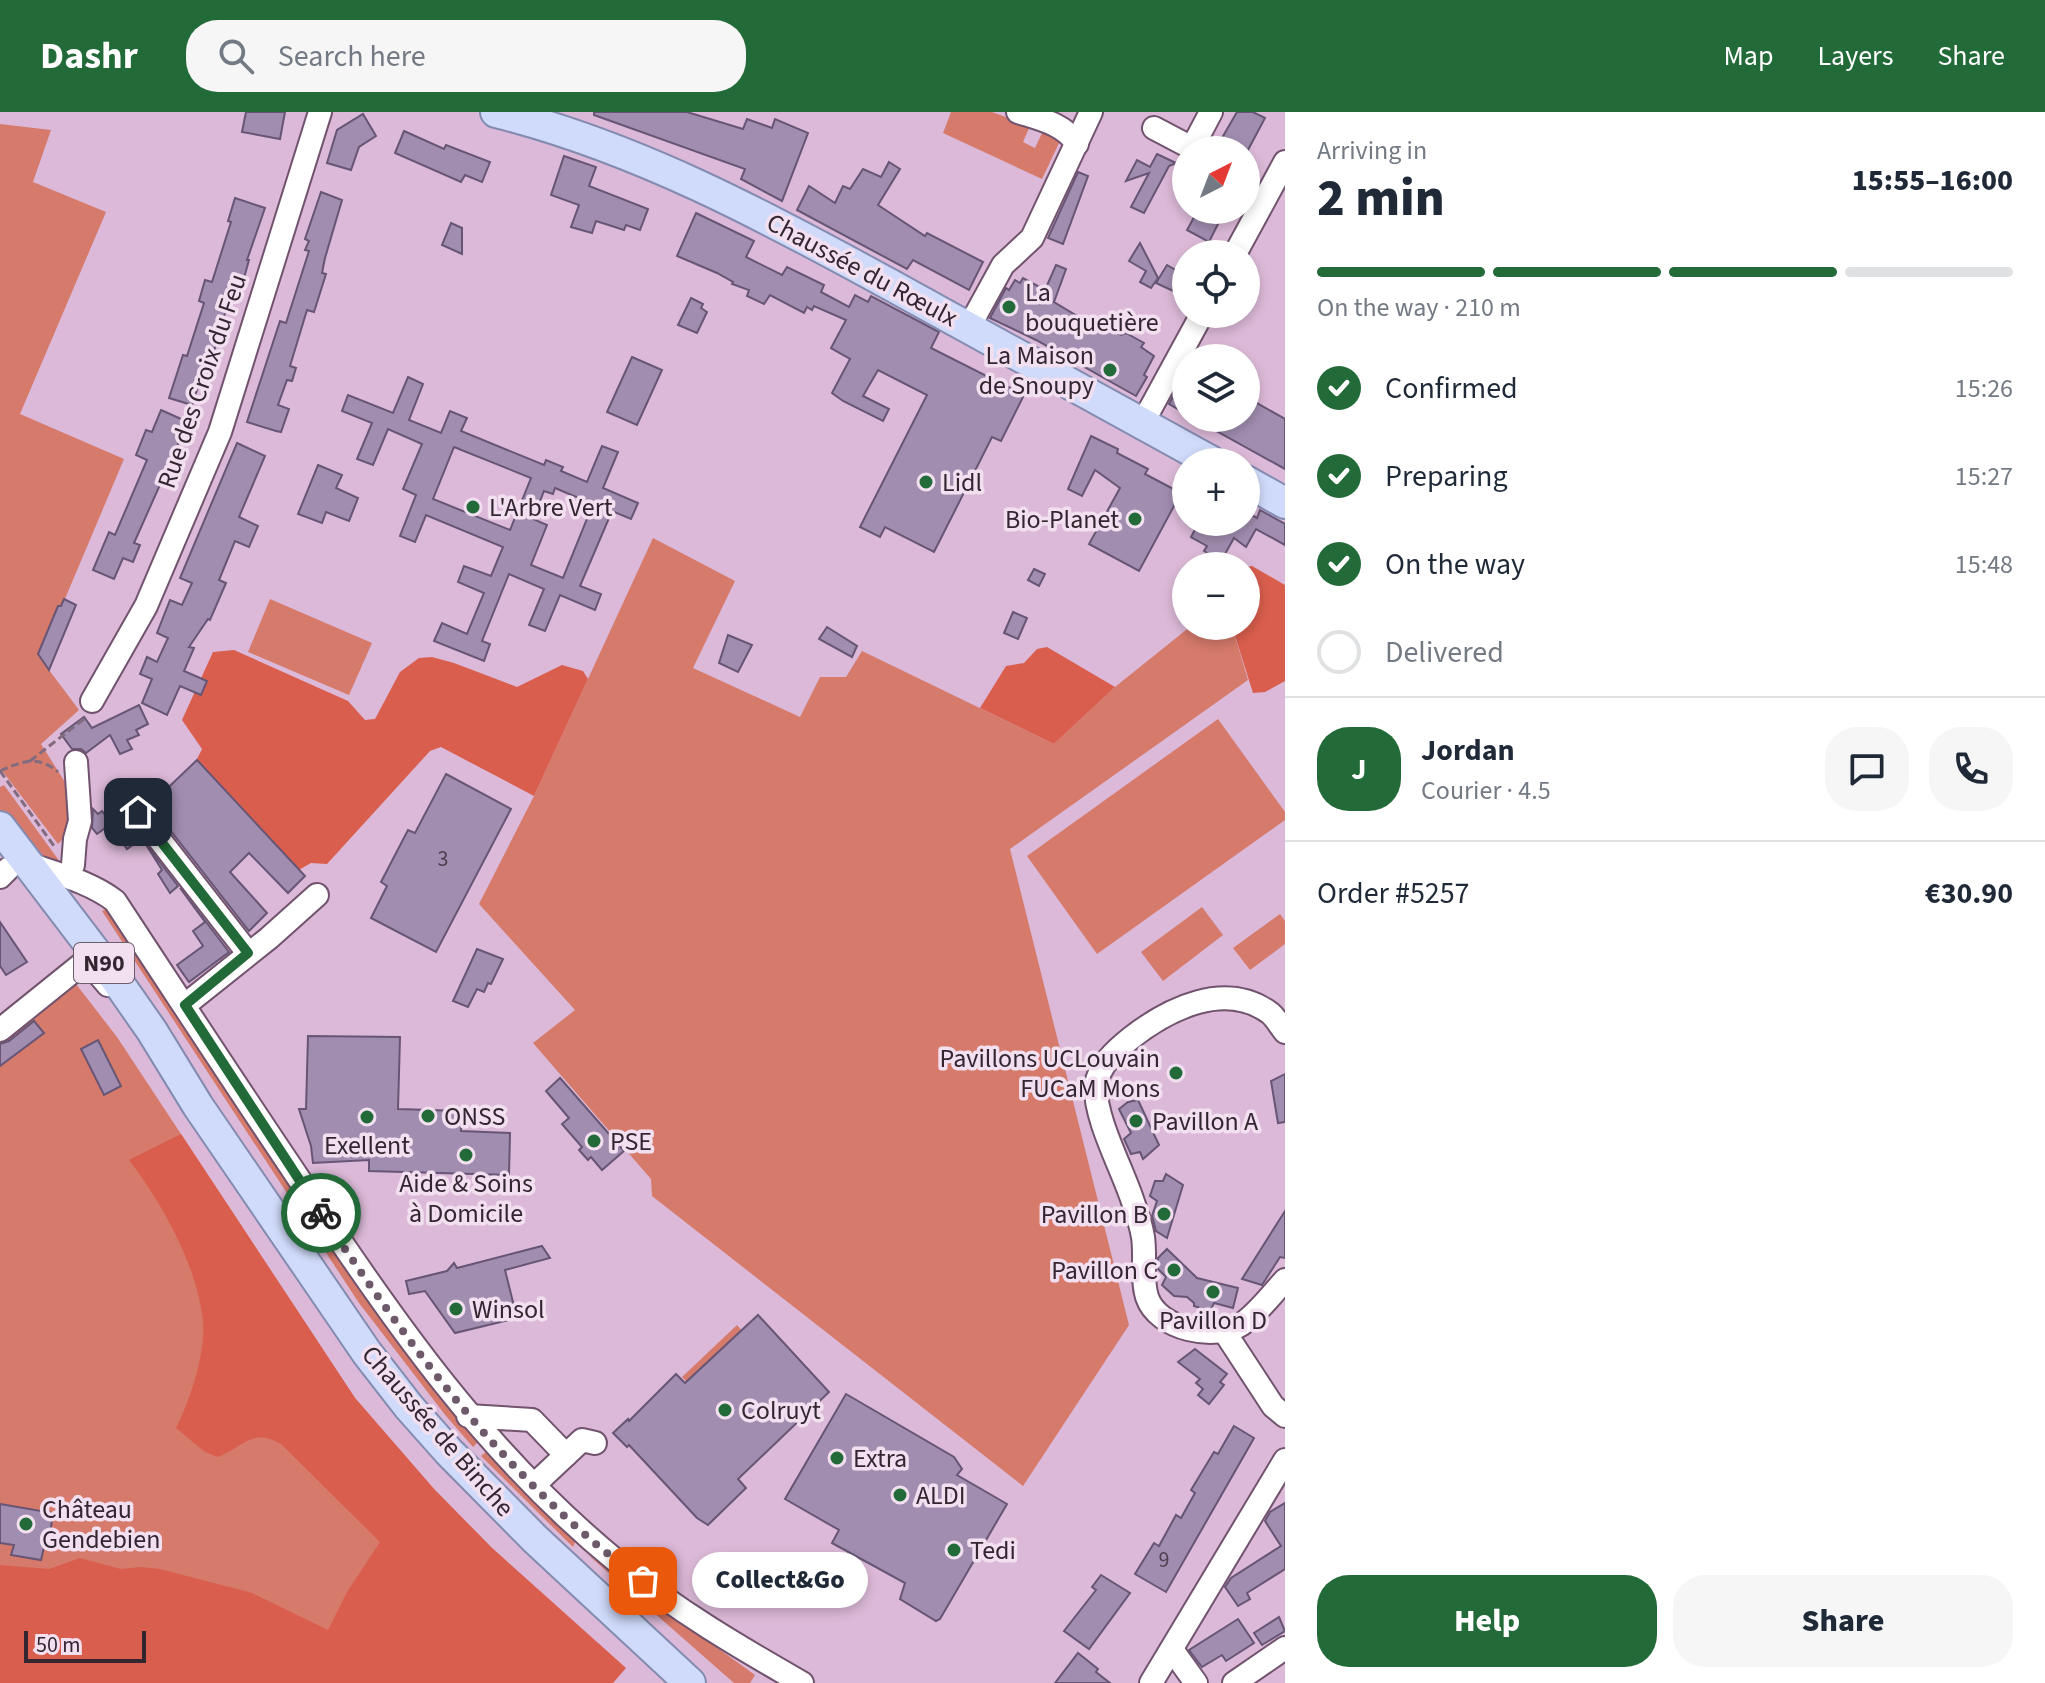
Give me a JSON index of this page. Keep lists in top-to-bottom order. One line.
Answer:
{"streets":{"main road":["Chaussée du Rœulx","N90","Chaussée de Binche"],"street":["Rue des Croix du Feu"]},"places":["La bouquetière","La Maison de Snoupy","Lidl","L'Arbre Vert","Bio-Planet","Pavillons UCLouvain FUCaM Mons","ONSS","Exellent","Pavillon A","PSE","Aide & Soins à Domicile","Pavillon B","Pavillon C","Pavillon D","Winsol","Colruyt","Extra","ALDI","Château Gendebien","Tedi","Collect&Go"],"house_numbers":["3","9"],"scale_bar":"50 m","north":"top right","page":{"header":"Dashr","search":"Search here","nav":["Map","Layers","Share"],"heading":["2 min","Arriving in","15:55–16:00"],"panel":["Jordan","Courier · 4.5","Order #5257","€30.90"],"map_buttons":["+","−"],"bar":"On the way · 210 m","list":[["Confirmed","15:26"],["Preparing","15:27"],["On the way","15:48"],"Delivered"],"round":"J","bubble":"Collect&Go","buttons":["Help","Share"],"scale":"50 m"}}
